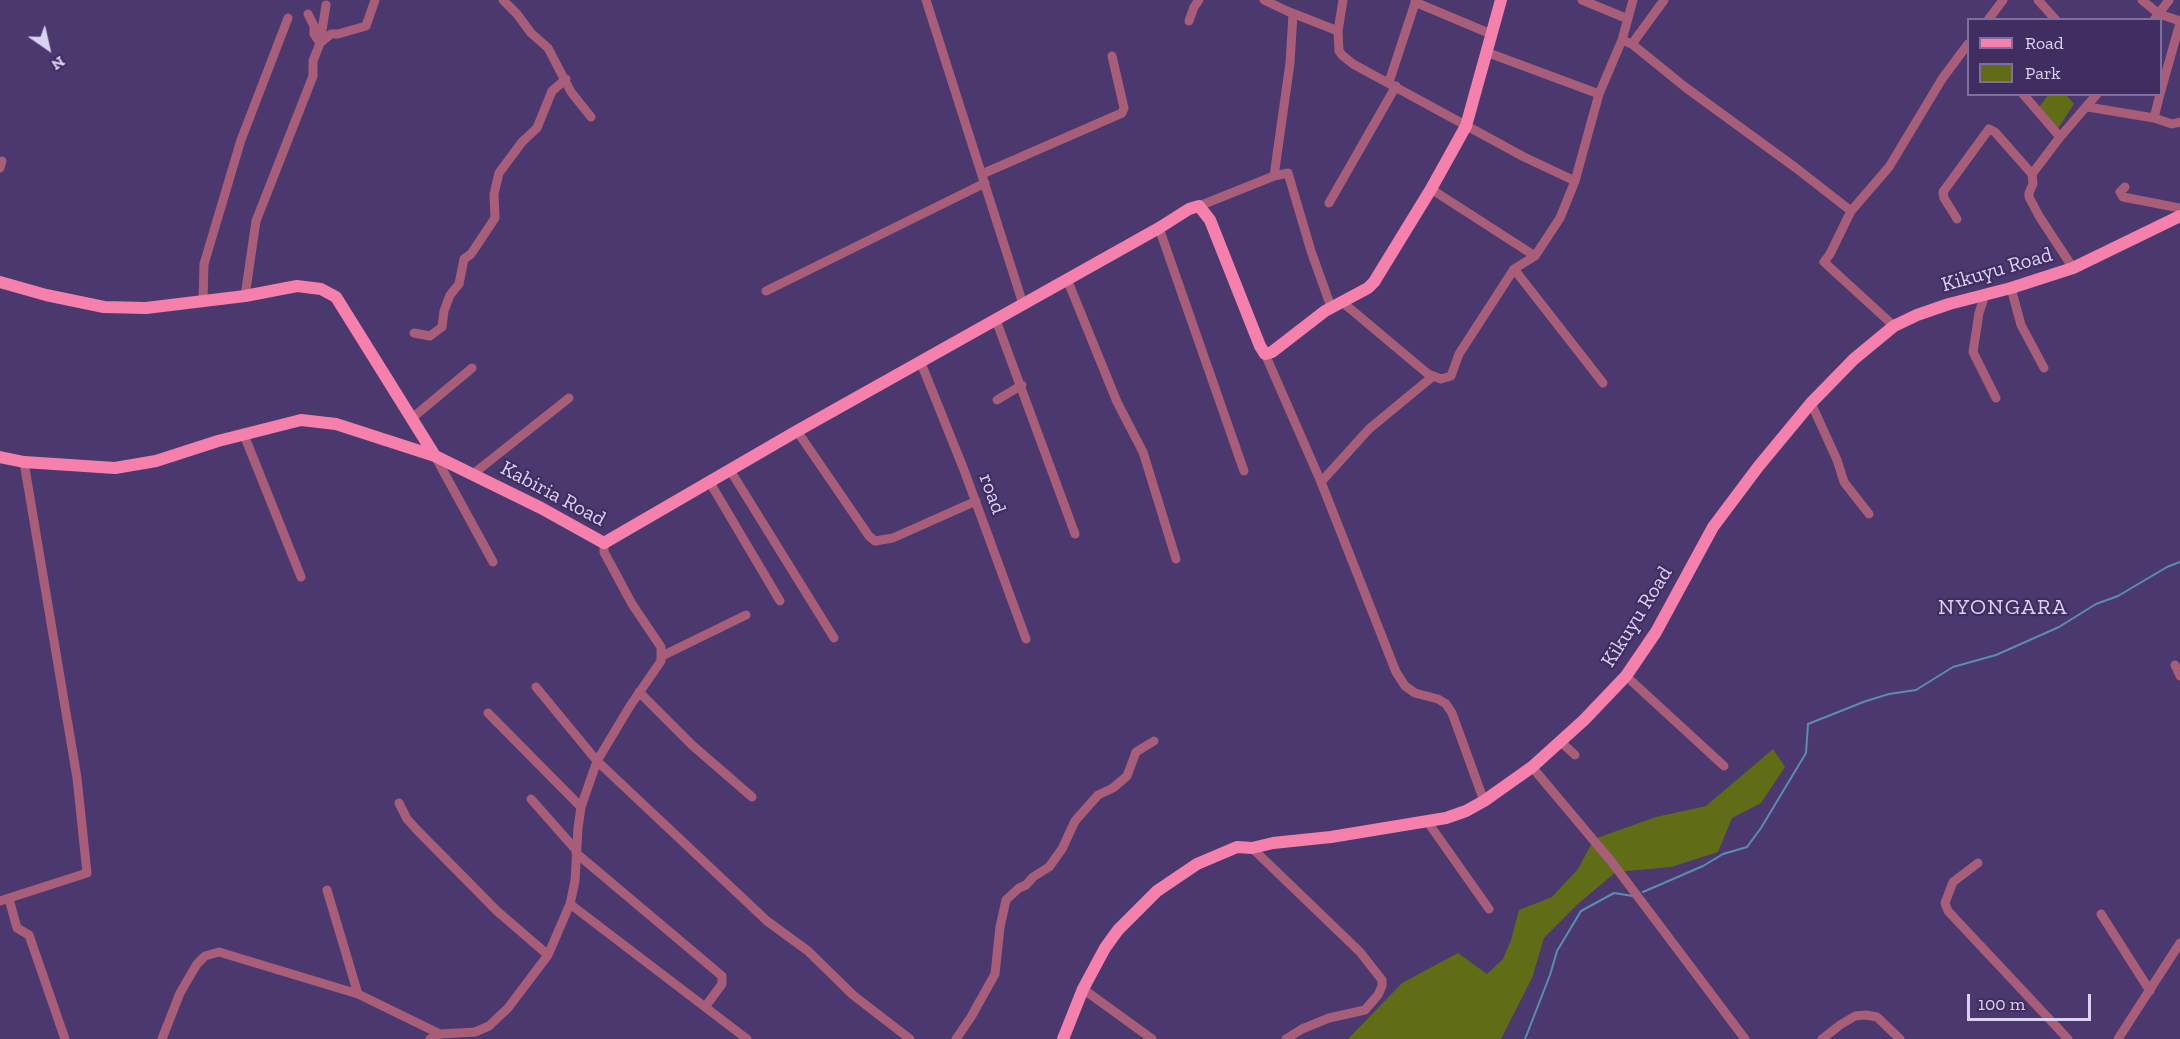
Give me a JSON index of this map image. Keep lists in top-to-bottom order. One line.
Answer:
{"streets":{"main road":["Kikuyu Road","Kabiria Road"],"street":["road"]},"districts":["NYONGARA"],"legend":["Road","Park"],"scale_bar":"100 m","north":"bottom right"}
